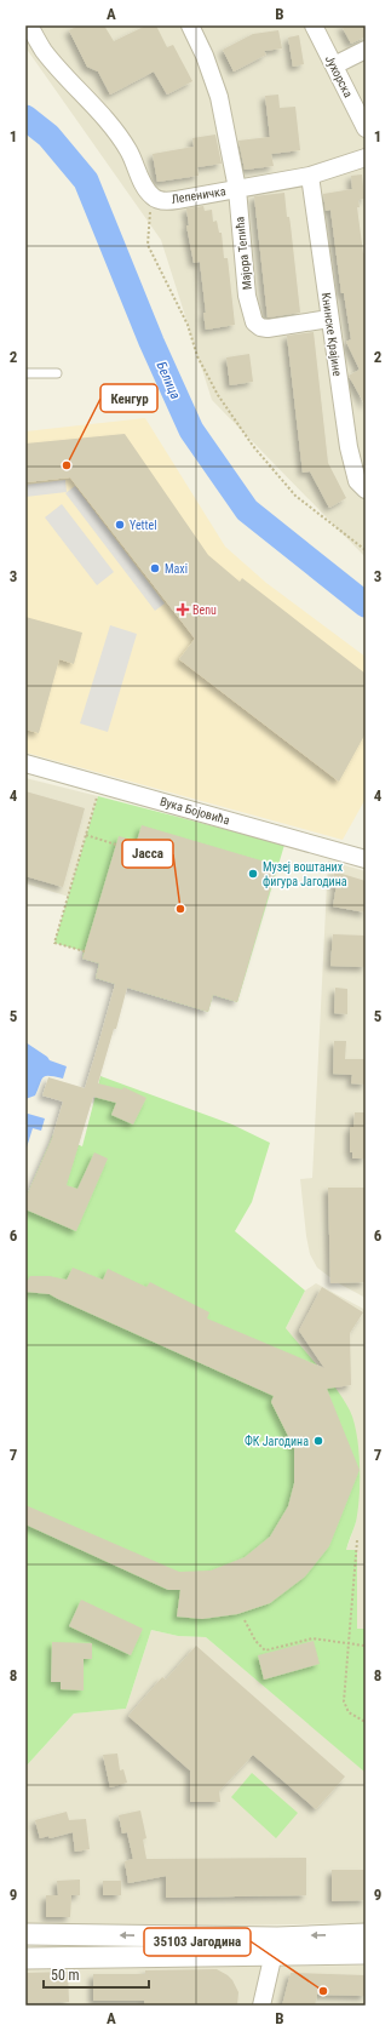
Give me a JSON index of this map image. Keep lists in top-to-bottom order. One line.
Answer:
{"streets":{"street":["Јухорска","Лепеничка","Мајора Тепића","Книнске Крајине","Вука Бојовића"]},"crossings":[["Лепеничка","Мајора Тепића"],["Лепеничка","Книнске Крајине"],["Мајора Тепића","Книнске Крајине"]],"water":["Белица"],"places":{"other":["Кенгур","Yettel","Maxi","Музеј воштаних фигура Јагодина","Јасса","ФК Јагодина","35103 Јагодина"],"health":["Benu"]},"scale_bar":"50 m","grid":{"columns":["A","B"],"rows":["1","2","3","4","5","6","7","8","9"]}}
